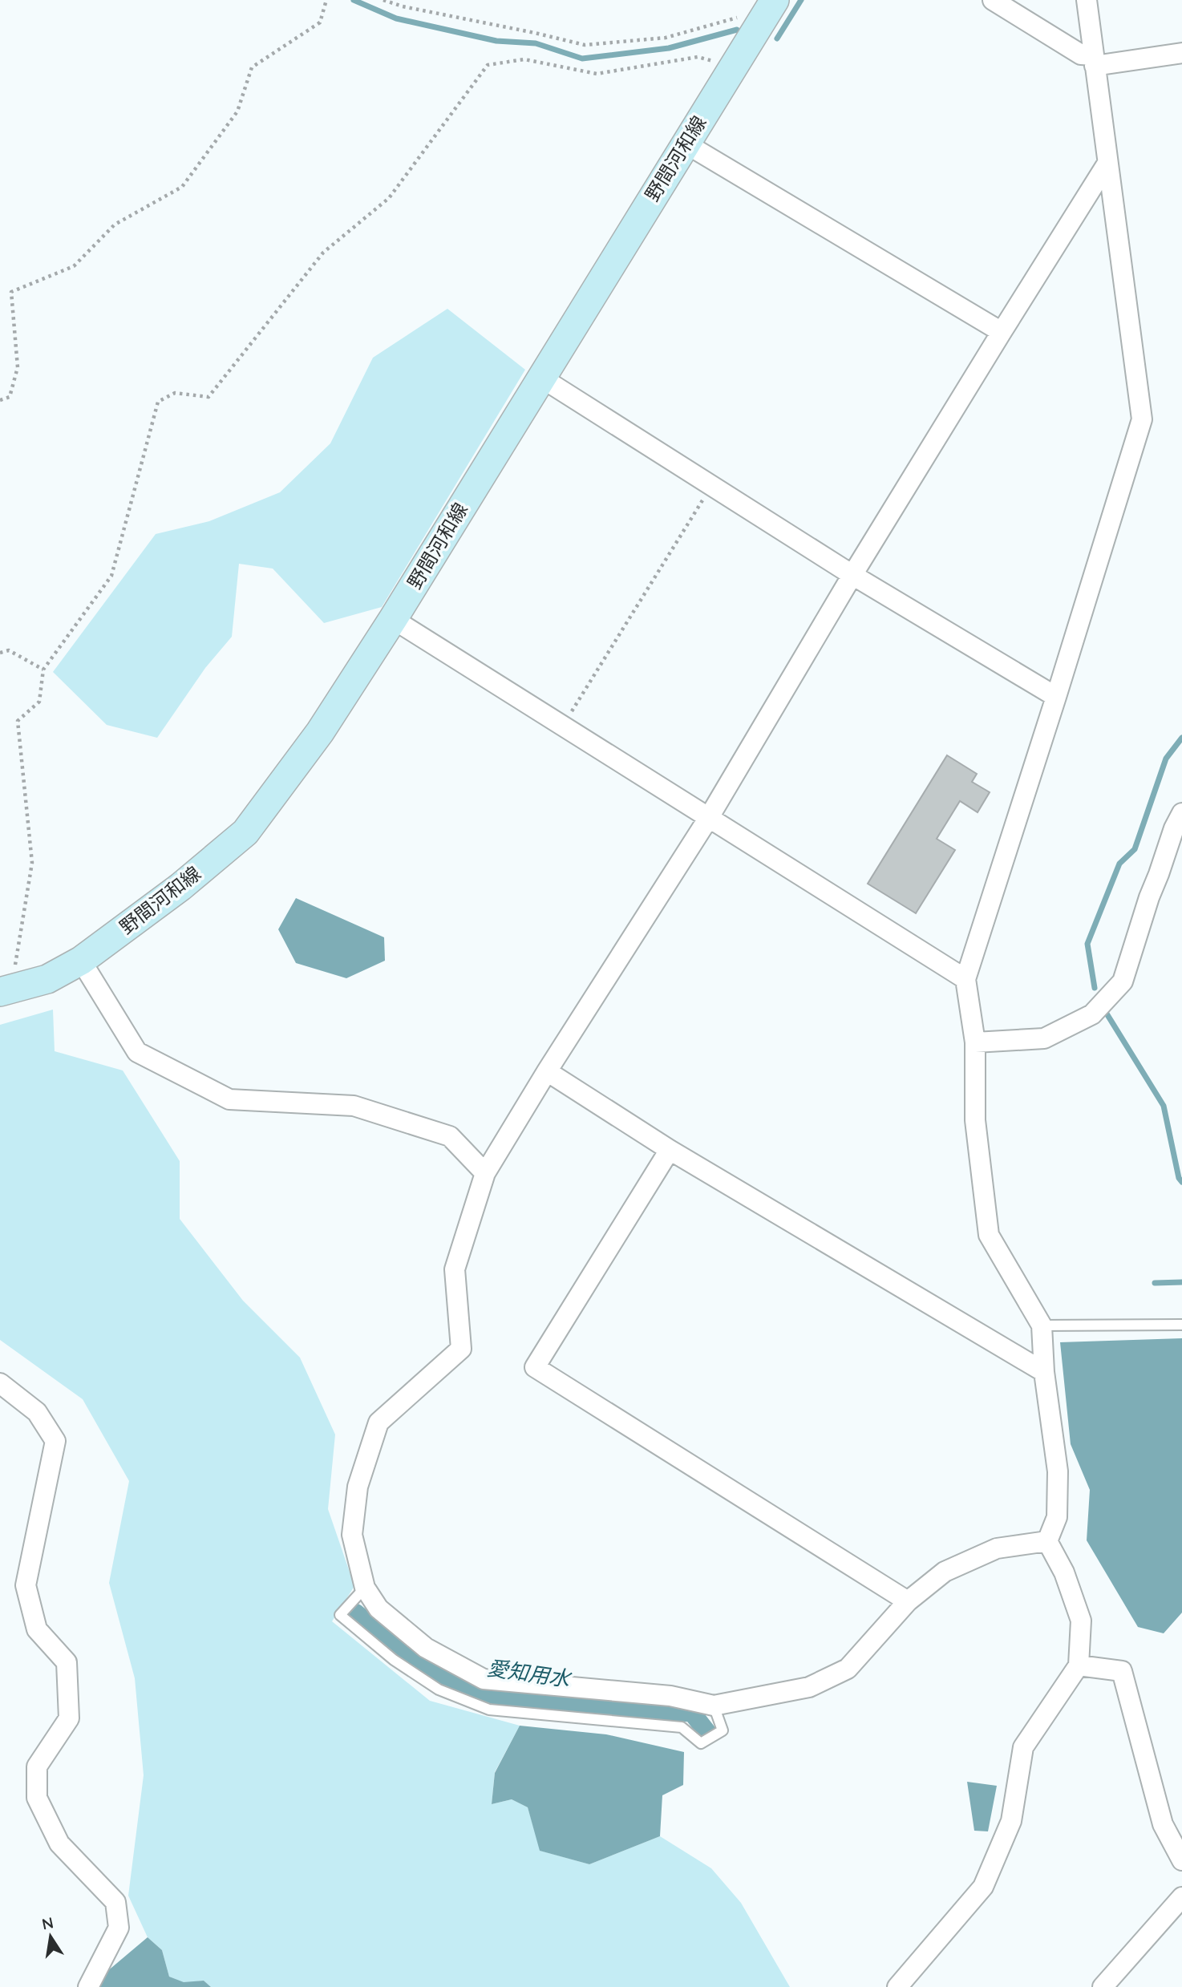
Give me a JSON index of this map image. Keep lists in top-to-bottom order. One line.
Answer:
{"streets":{"main road":["野間河和線"]},"water":["愛知用水"],"north":"top"}
